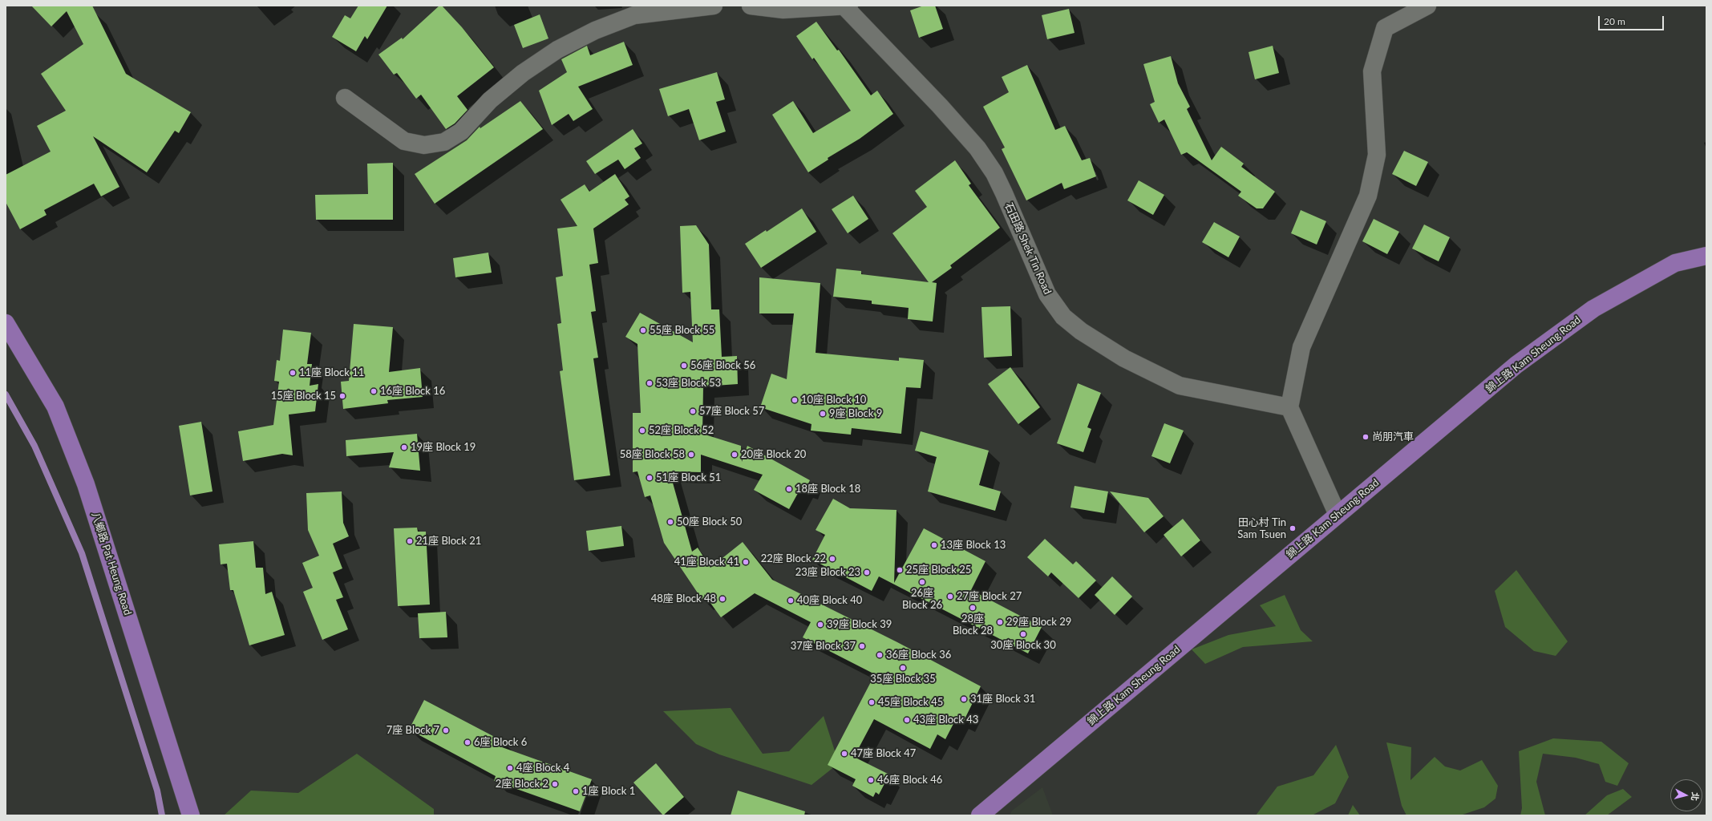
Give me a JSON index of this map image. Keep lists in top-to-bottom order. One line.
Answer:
{"streets":{"main road":["錦上路 Kam Sheung Road","八鄉路 Pat Heung Road"],"street":["石田路 Shek Tin Road"]},"places":["55座 Block 55","56座 Block 56","11座 Block 11","53座 Block 53","16座 Block 16","15座 Block 15","10座 Block 10","57座 Block 57","9座 Block 9","52座 Block 52","尚朋汽車","19座 Block 19","58座 Block 58","20座 Block 20","51座 Block 51","18座 Block 18","50座 Block 50","田心村 Tin Sam Tsuen","21座 Block 21","13座 Block 13","22座 Block 22","41座 Block 41","25座 Block 25","23座 Block 23","26座 Block 26","27座 Block 27","48座 Block 48","40座 Block 40","28座 Block 28","29座 Block 29","39座 Block 39","30座 Block 30","37座 Block 37","36座 Block 36","35座 Block 35","31座 Block 31","45座 Block 45","43座 Block 43","7座 Block 7","6座 Block 6","47座 Block 47","4座 Block 4","46座 Block 46","2座 Block 2","1座 Block 1"],"scale_bar":"20 m","north":"right"}
